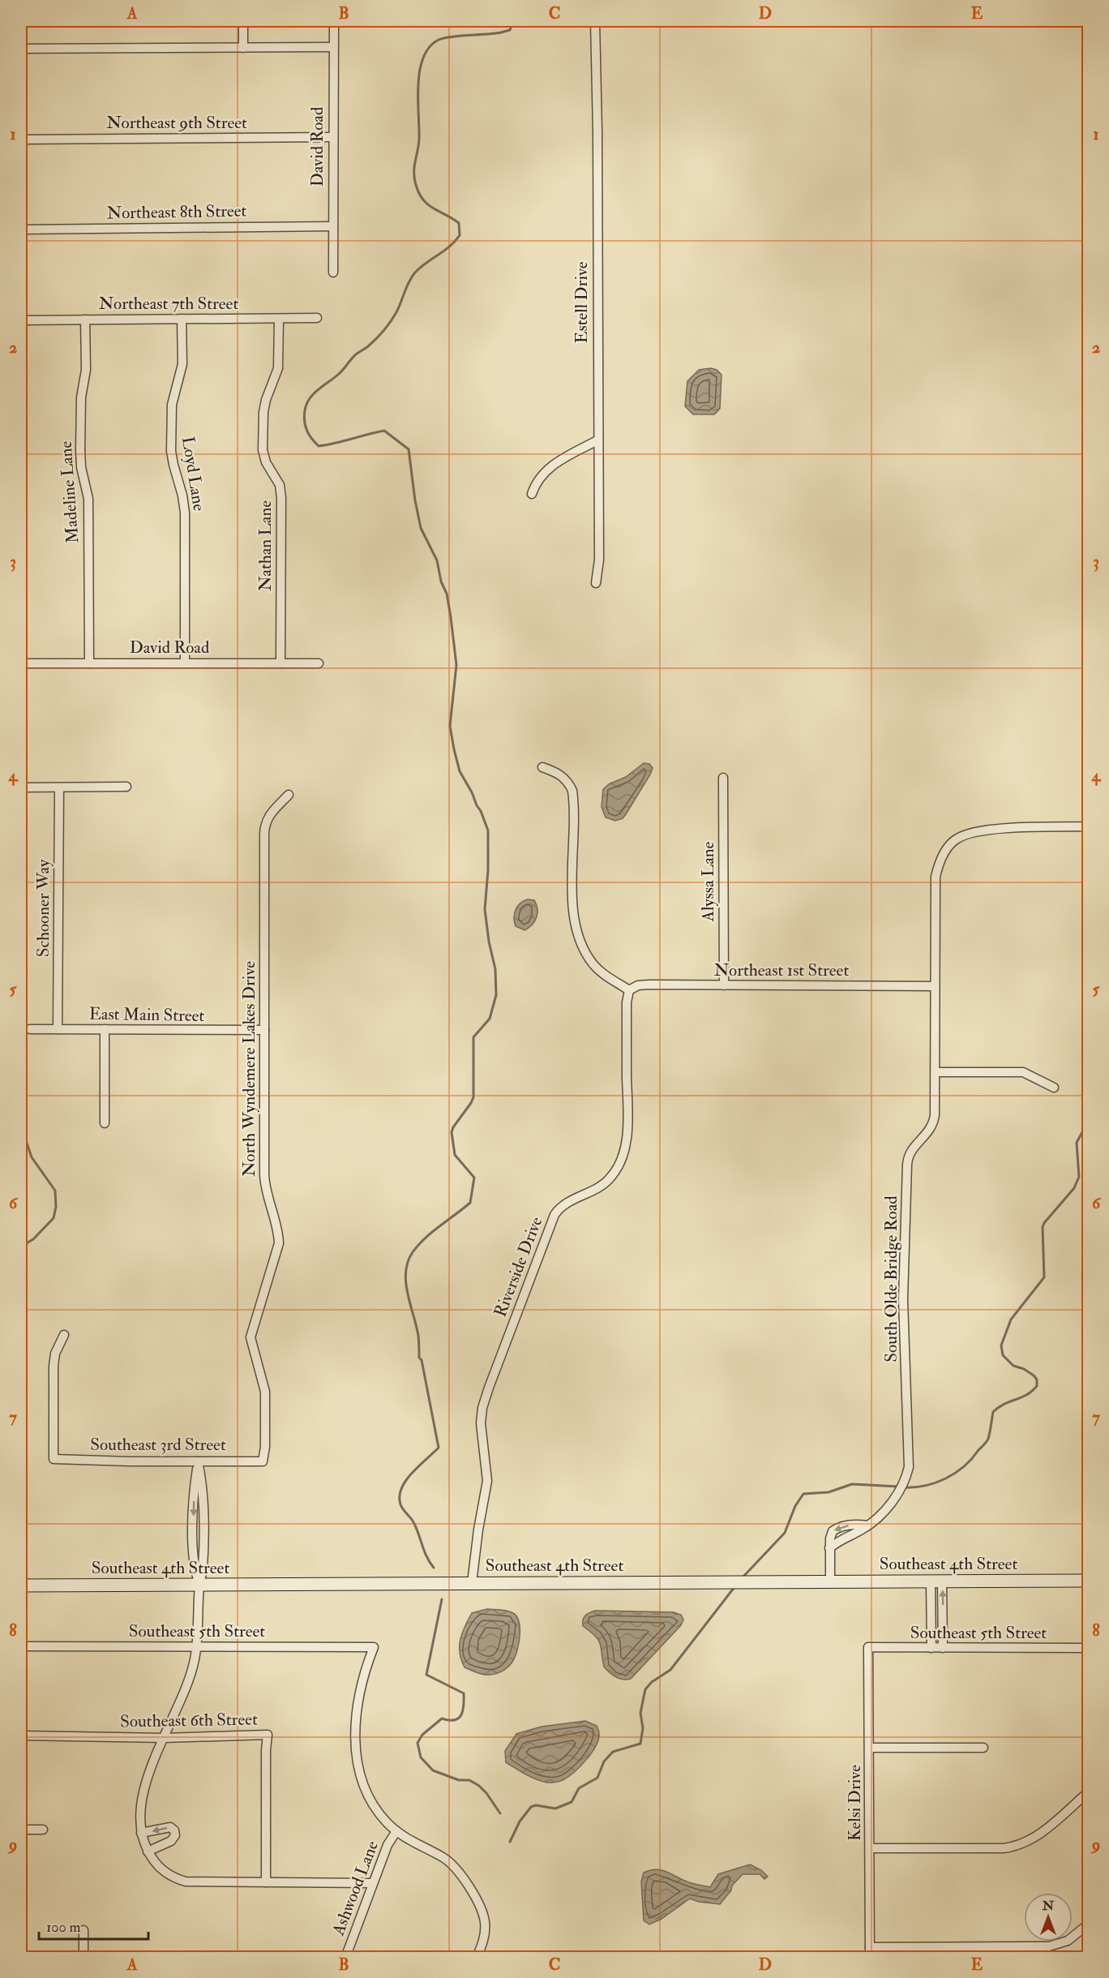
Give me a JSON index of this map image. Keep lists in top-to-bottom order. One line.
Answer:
{"streets":{"main road":["Southeast 4th Street"],"street":["Northeast 9th Street","David Road","Northeast 8th Street","Estell Drive","Northeast 7th Street","Loyd Lane","Madeline Lane","Nathan Lane","Alyssa Lane","Schooner Way","Northeast 1st Street","East Main Street","North Wyndemere Lakes Drive","Riverside Drive","South Olde Bridge Road","Southeast 3rd Street","Southeast 5th Street","Southeast 6th Street","Kelsi Drive","Ashwood Lane"]},"crossings":[["Northeast 9th Street","David Road"],["David Road","Northeast 8th Street"],["David Road","Loyd Lane"],["David Road","Madeline Lane"],["David Road","Nathan Lane"],["Northeast 7th Street","Loyd Lane"],["Northeast 7th Street","Madeline Lane"],["Northeast 7th Street","Nathan Lane"],["Alyssa Lane","Northeast 1st Street"],["Schooner Way","East Main Street"],["Northeast 1st Street","Riverside Drive"],["Northeast 1st Street","South Olde Bridge Road"],["East Main Street","North Wyndemere Lakes Drive"],["North Wyndemere Lakes Drive","Southeast 3rd Street"],["Riverside Drive","Southeast 4th Street"],["South Olde Bridge Road","Southeast 4th Street"],["Southeast 5th Street","Kelsi Drive"],["Southeast 5th Street","Ashwood Lane"]],"scale_bar":"100 m","north":"top","grid":{"columns":["A","B","C","D","E"],"rows":["1","2","3","4","5","6","7","8","9"]}}
